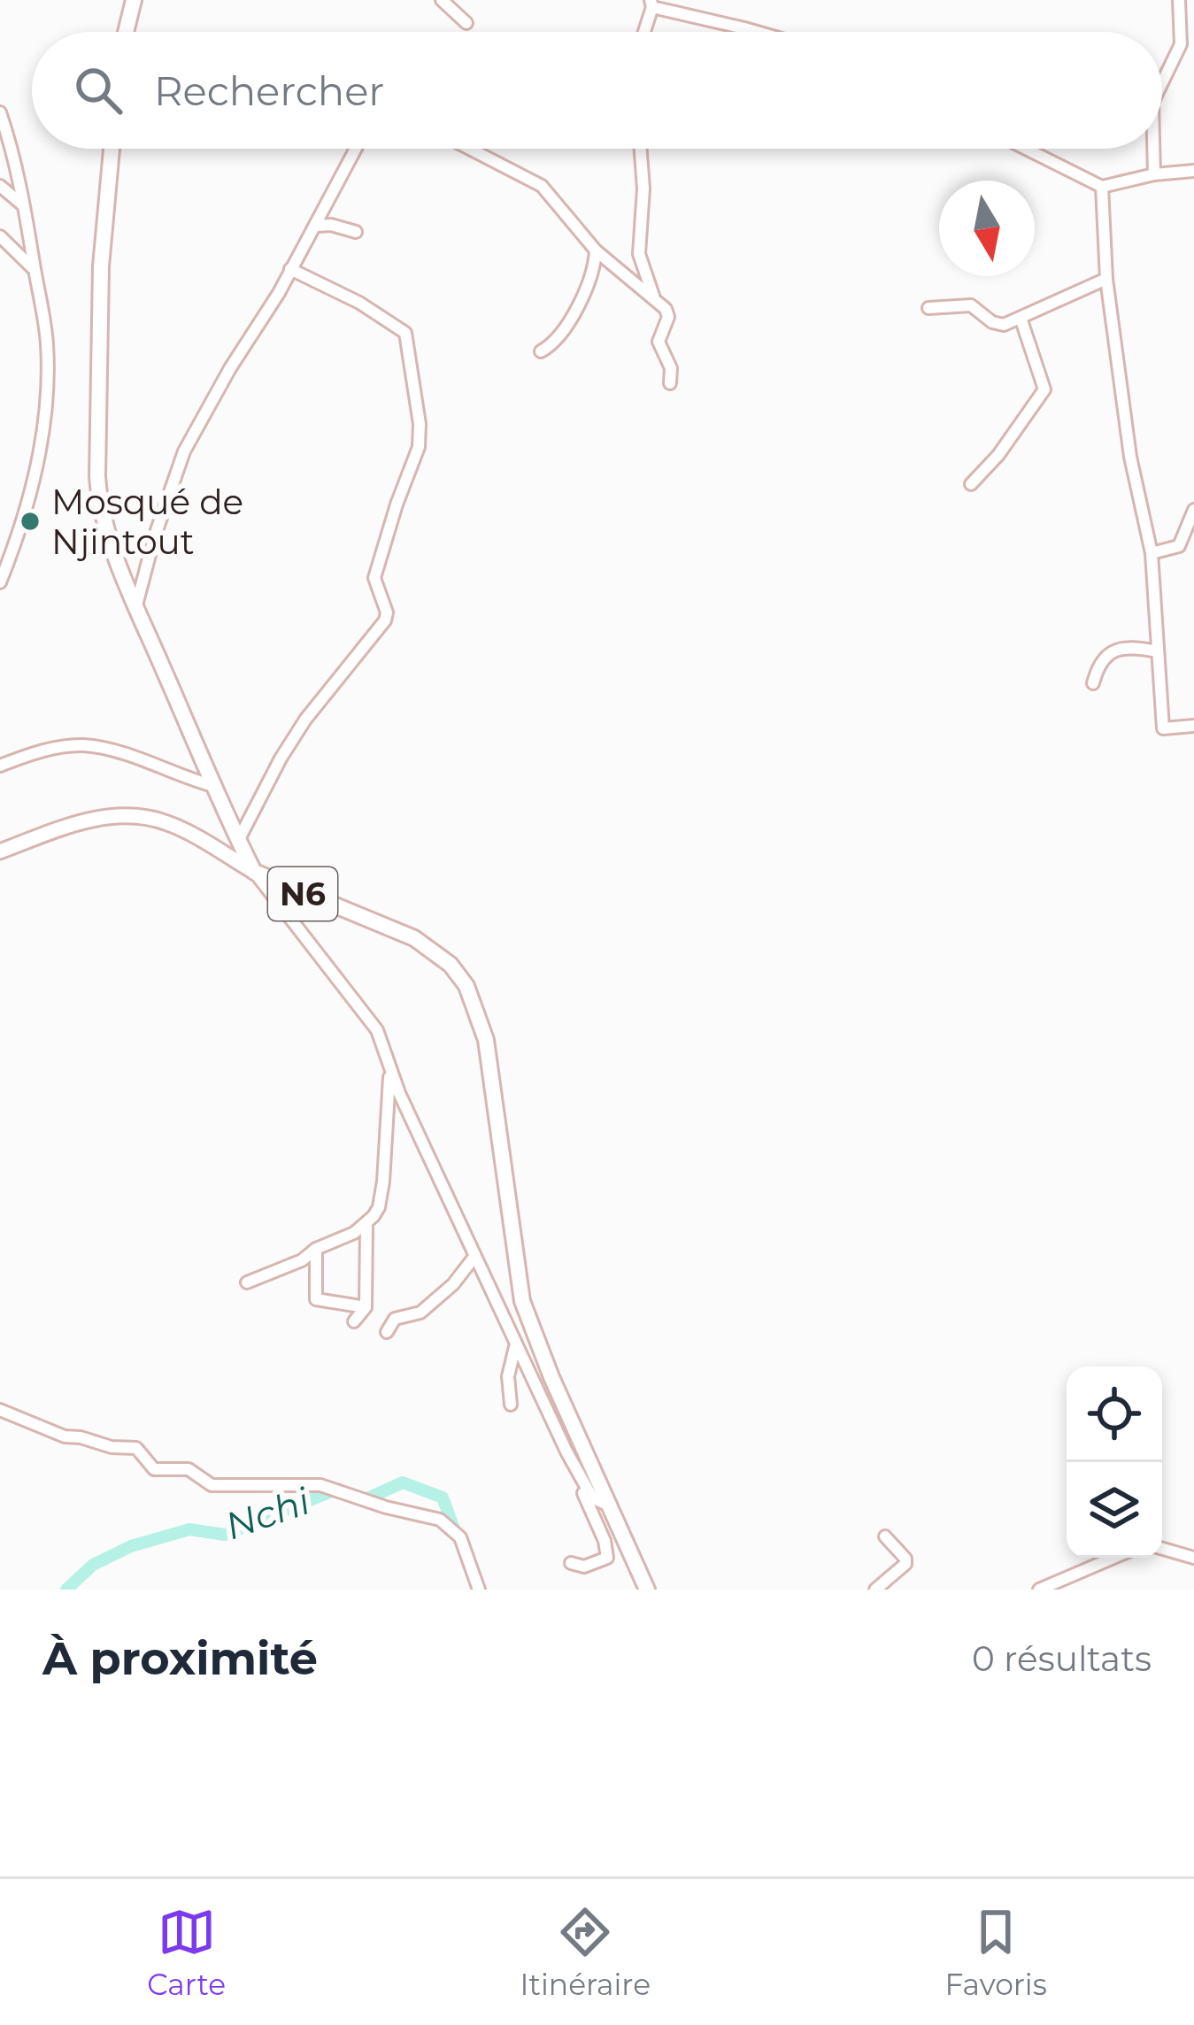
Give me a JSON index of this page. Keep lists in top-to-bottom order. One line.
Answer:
{"streets":{"highway":["N6"]},"water":["Nchi"],"places":["Mosqué de Njintout"],"north":"bottom","page":{"search":"Rechercher","heading":["À proximité","0 résultats"],"nav":["Carte","Itinéraire","Favoris"]}}
